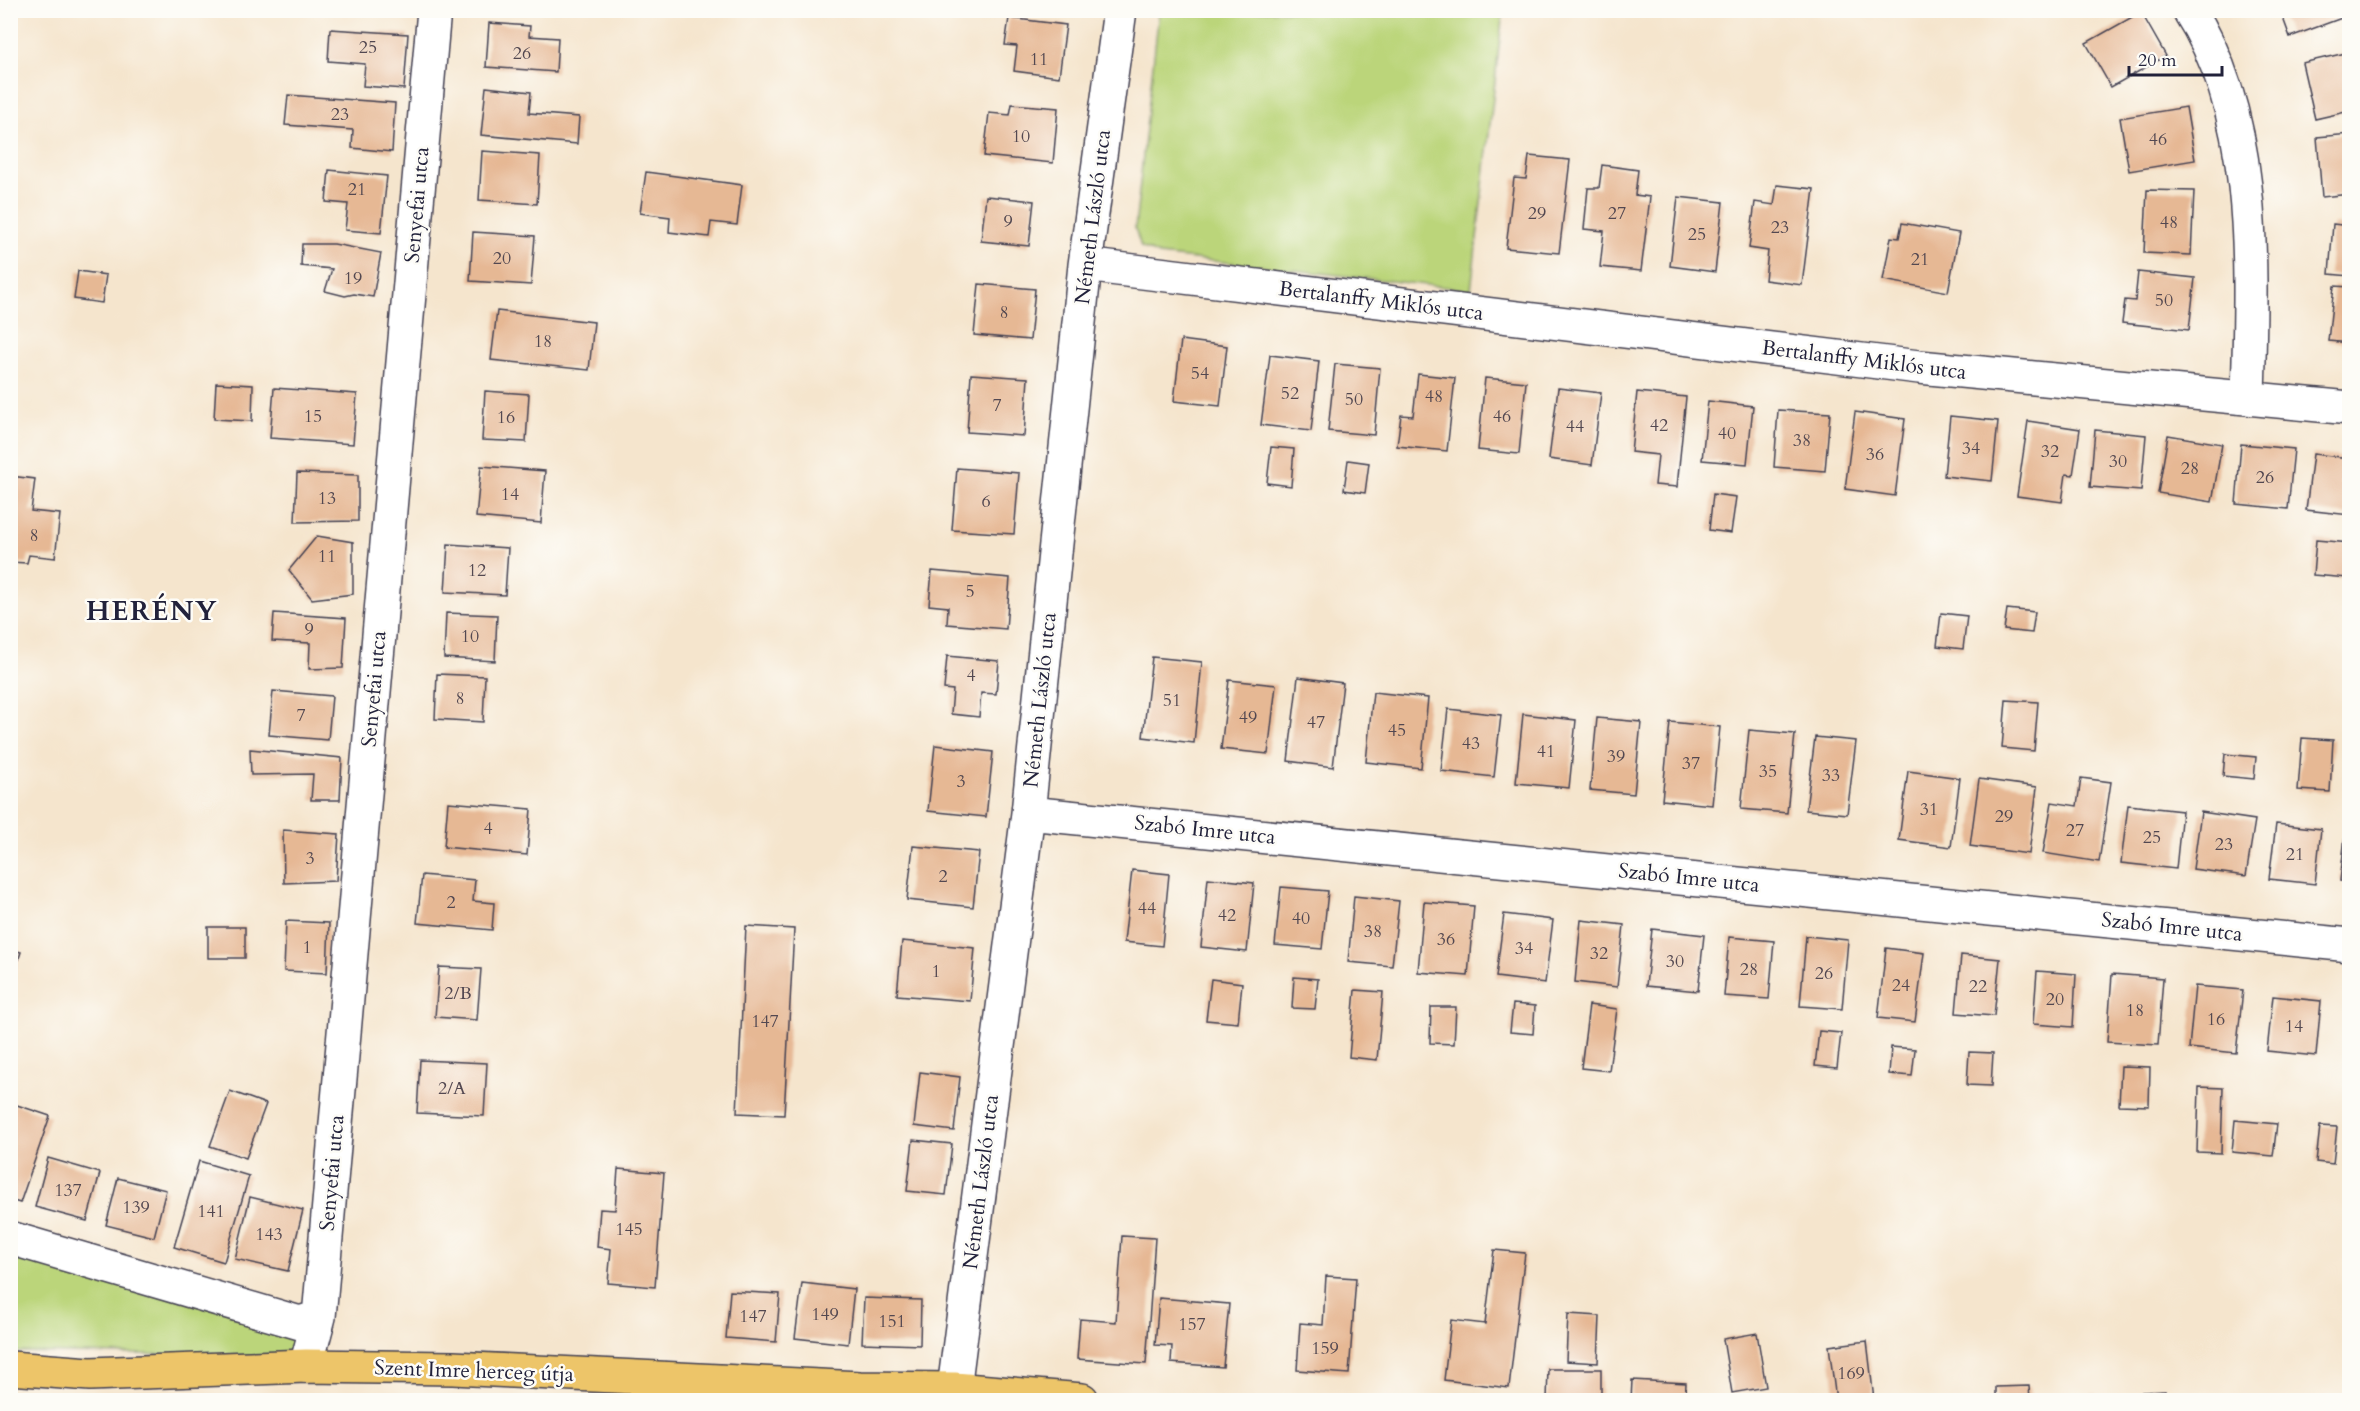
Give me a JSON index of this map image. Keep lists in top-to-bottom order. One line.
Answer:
{"streets":{"main road":["Szent Imre herceg útja"],"street":["Senyefai utca","Németh László utca","Bertalanffy Miklós utca","Szabó Imre utca"]},"crossings":[["Senyefai utca","Szent Imre herceg útja"],["Németh László utca","Bertalanffy Miklós utca"],["Németh László utca","Szabó Imre utca"],["Németh László utca","Szent Imre herceg útja"]],"districts":["HERÉNY"],"house_numbers":["25","26","11","23","10","46","21","29","27","9","48","23","25","20","21","19","50","8","18","54","52","48","50","7","15","46","16","42","44","40","38","34","32","36","30","28","26","14","13","6","8","11","12","5","9","10","4","8","51","7","49","47","45","43","41","39","37","35","33","3","31","29","4","27","25","23","21","3","2","2","44","42","40","38","36","1","34","32","30","28","1","26","24","22","2/B","20","18","16","147","14","2/A","137","139","141","145","143","149","147","151","157","159","169"],"scale_bar":"20 m"}
